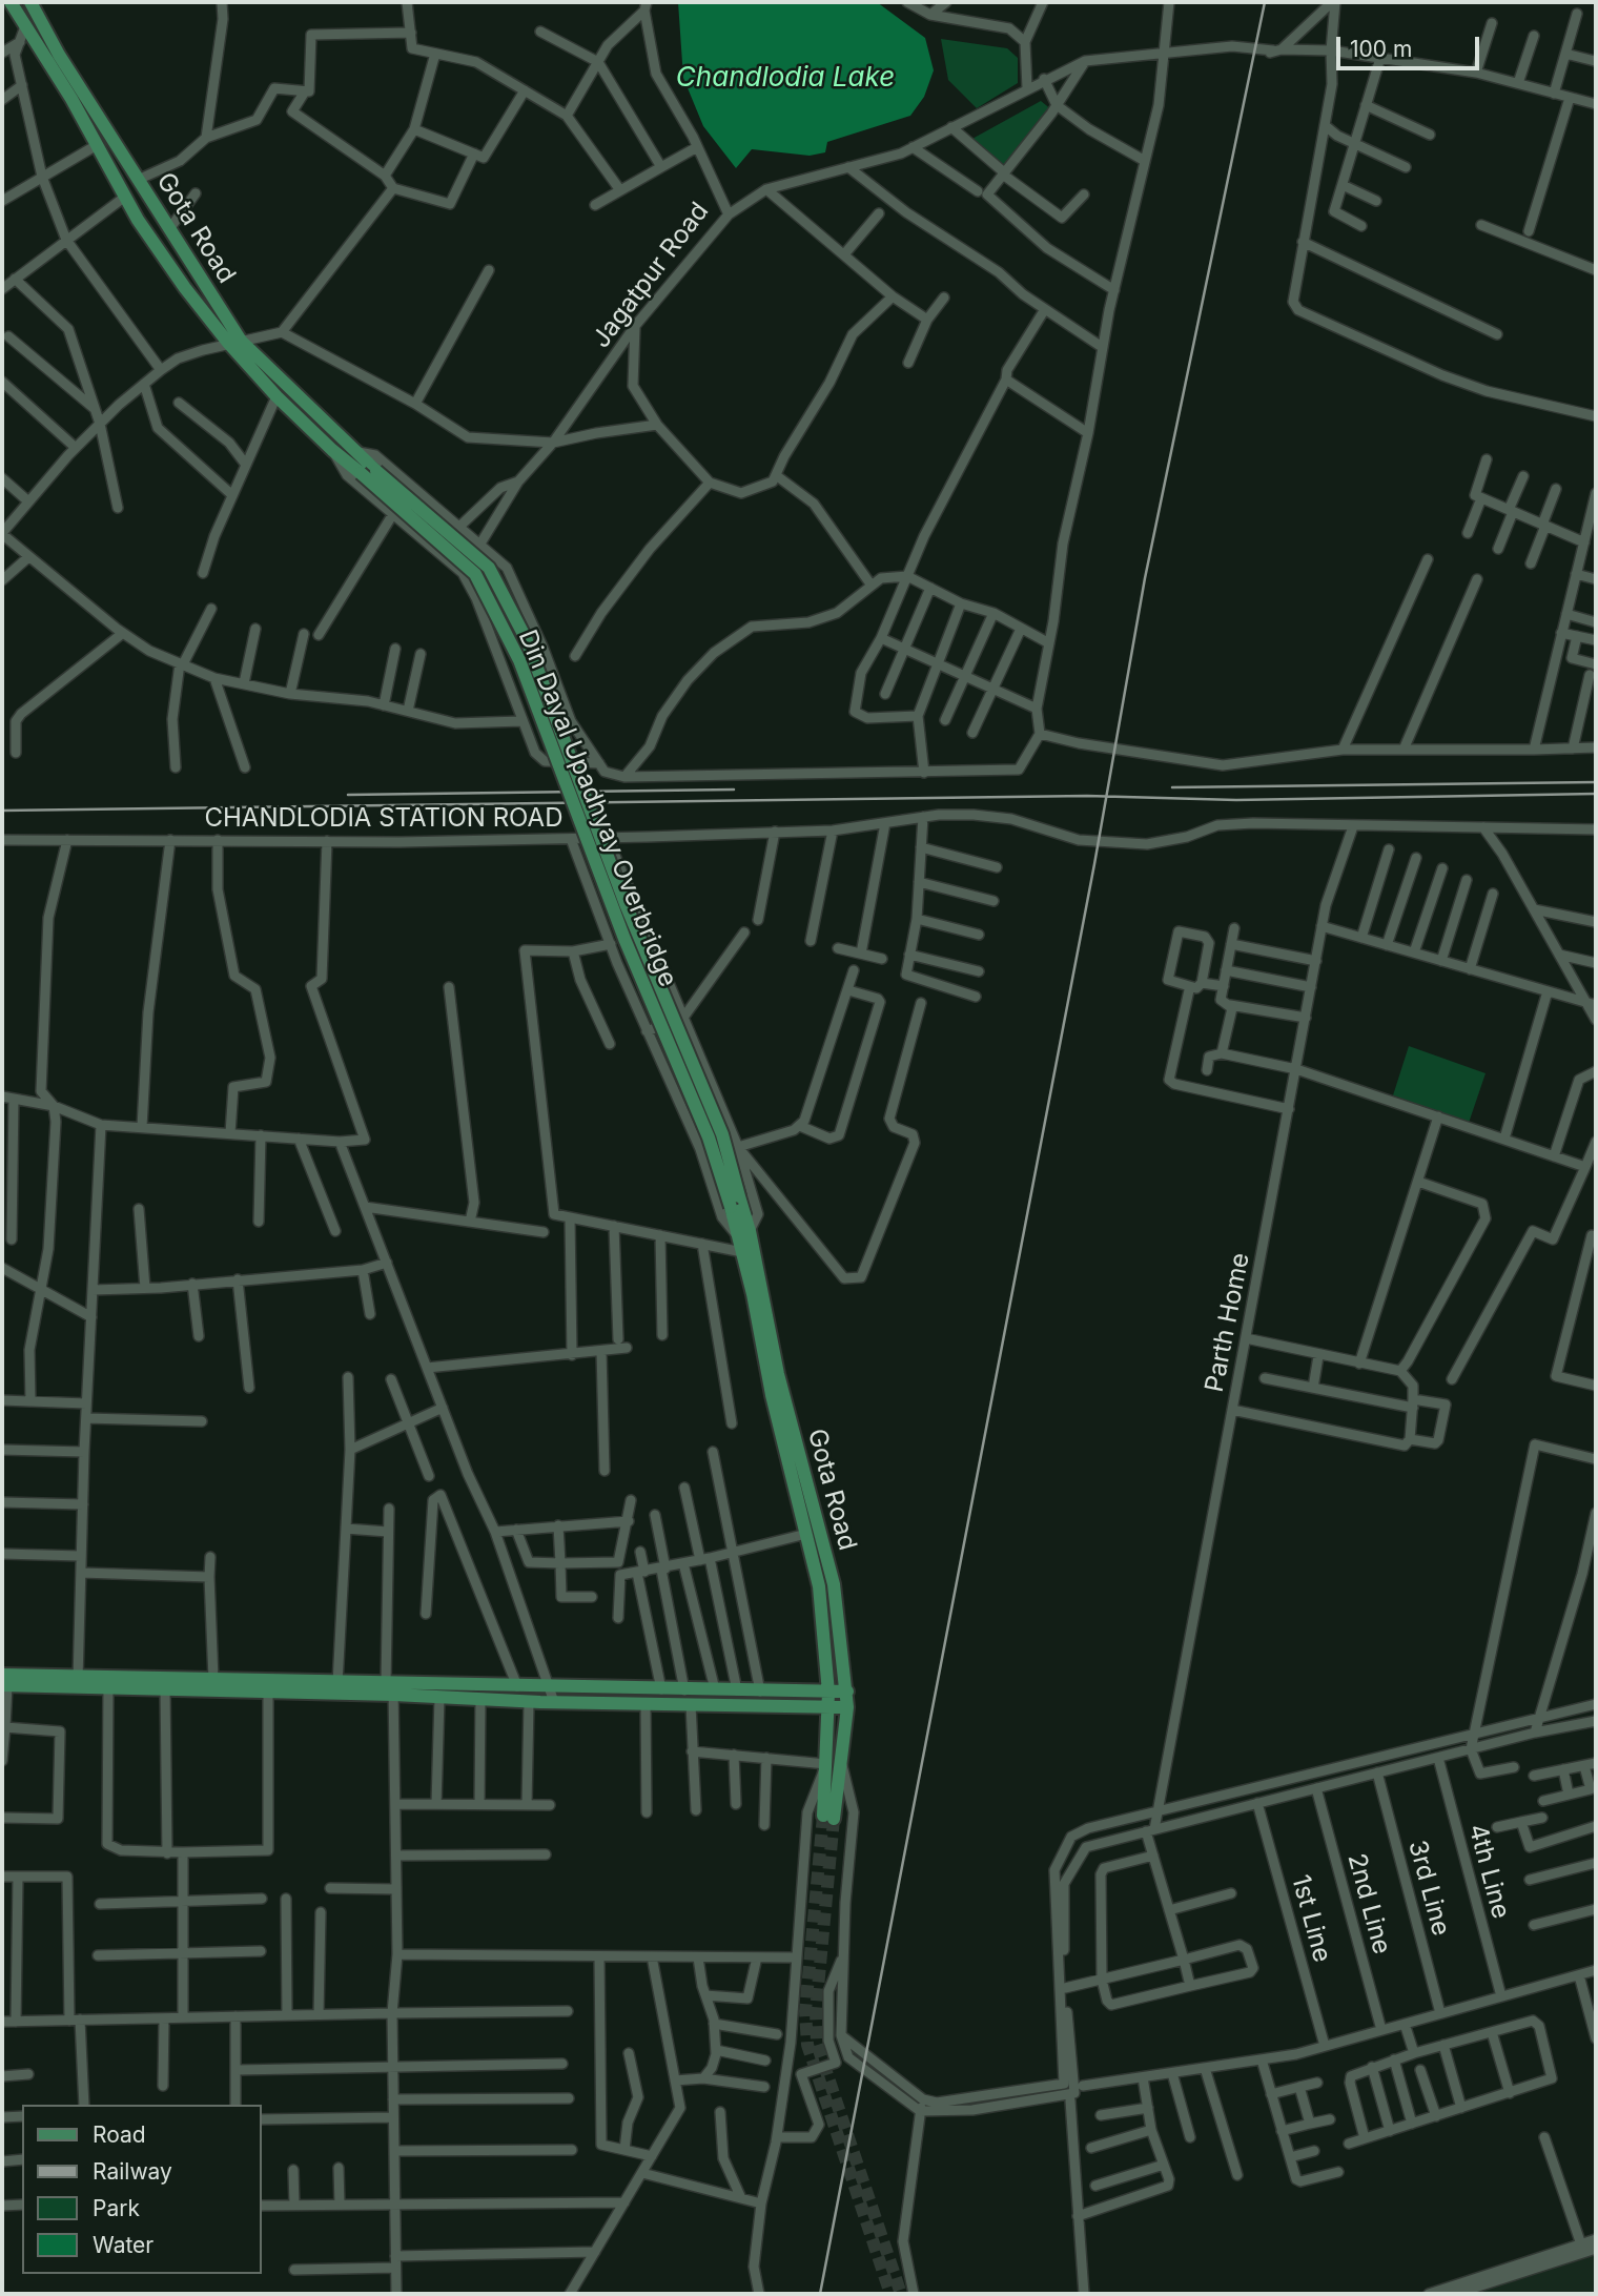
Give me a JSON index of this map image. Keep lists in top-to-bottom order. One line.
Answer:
{"streets":{"main road":["Gota Road","Din Dayal Upadhyay Overbridge"],"street":["Jagatpur Road","CHANDLODIA STATION ROAD","Parth Home","4th Line","3rd Line","2nd Line","1st Line"]},"crossings":[["Gota Road","Din Dayal Upadhyay Overbridge"],["CHANDLODIA STATION ROAD","Parth Home"]],"water":["Chandlodia Lake"],"legend":["Road","Railway","Park","Water"],"scale_bar":"100 m"}
